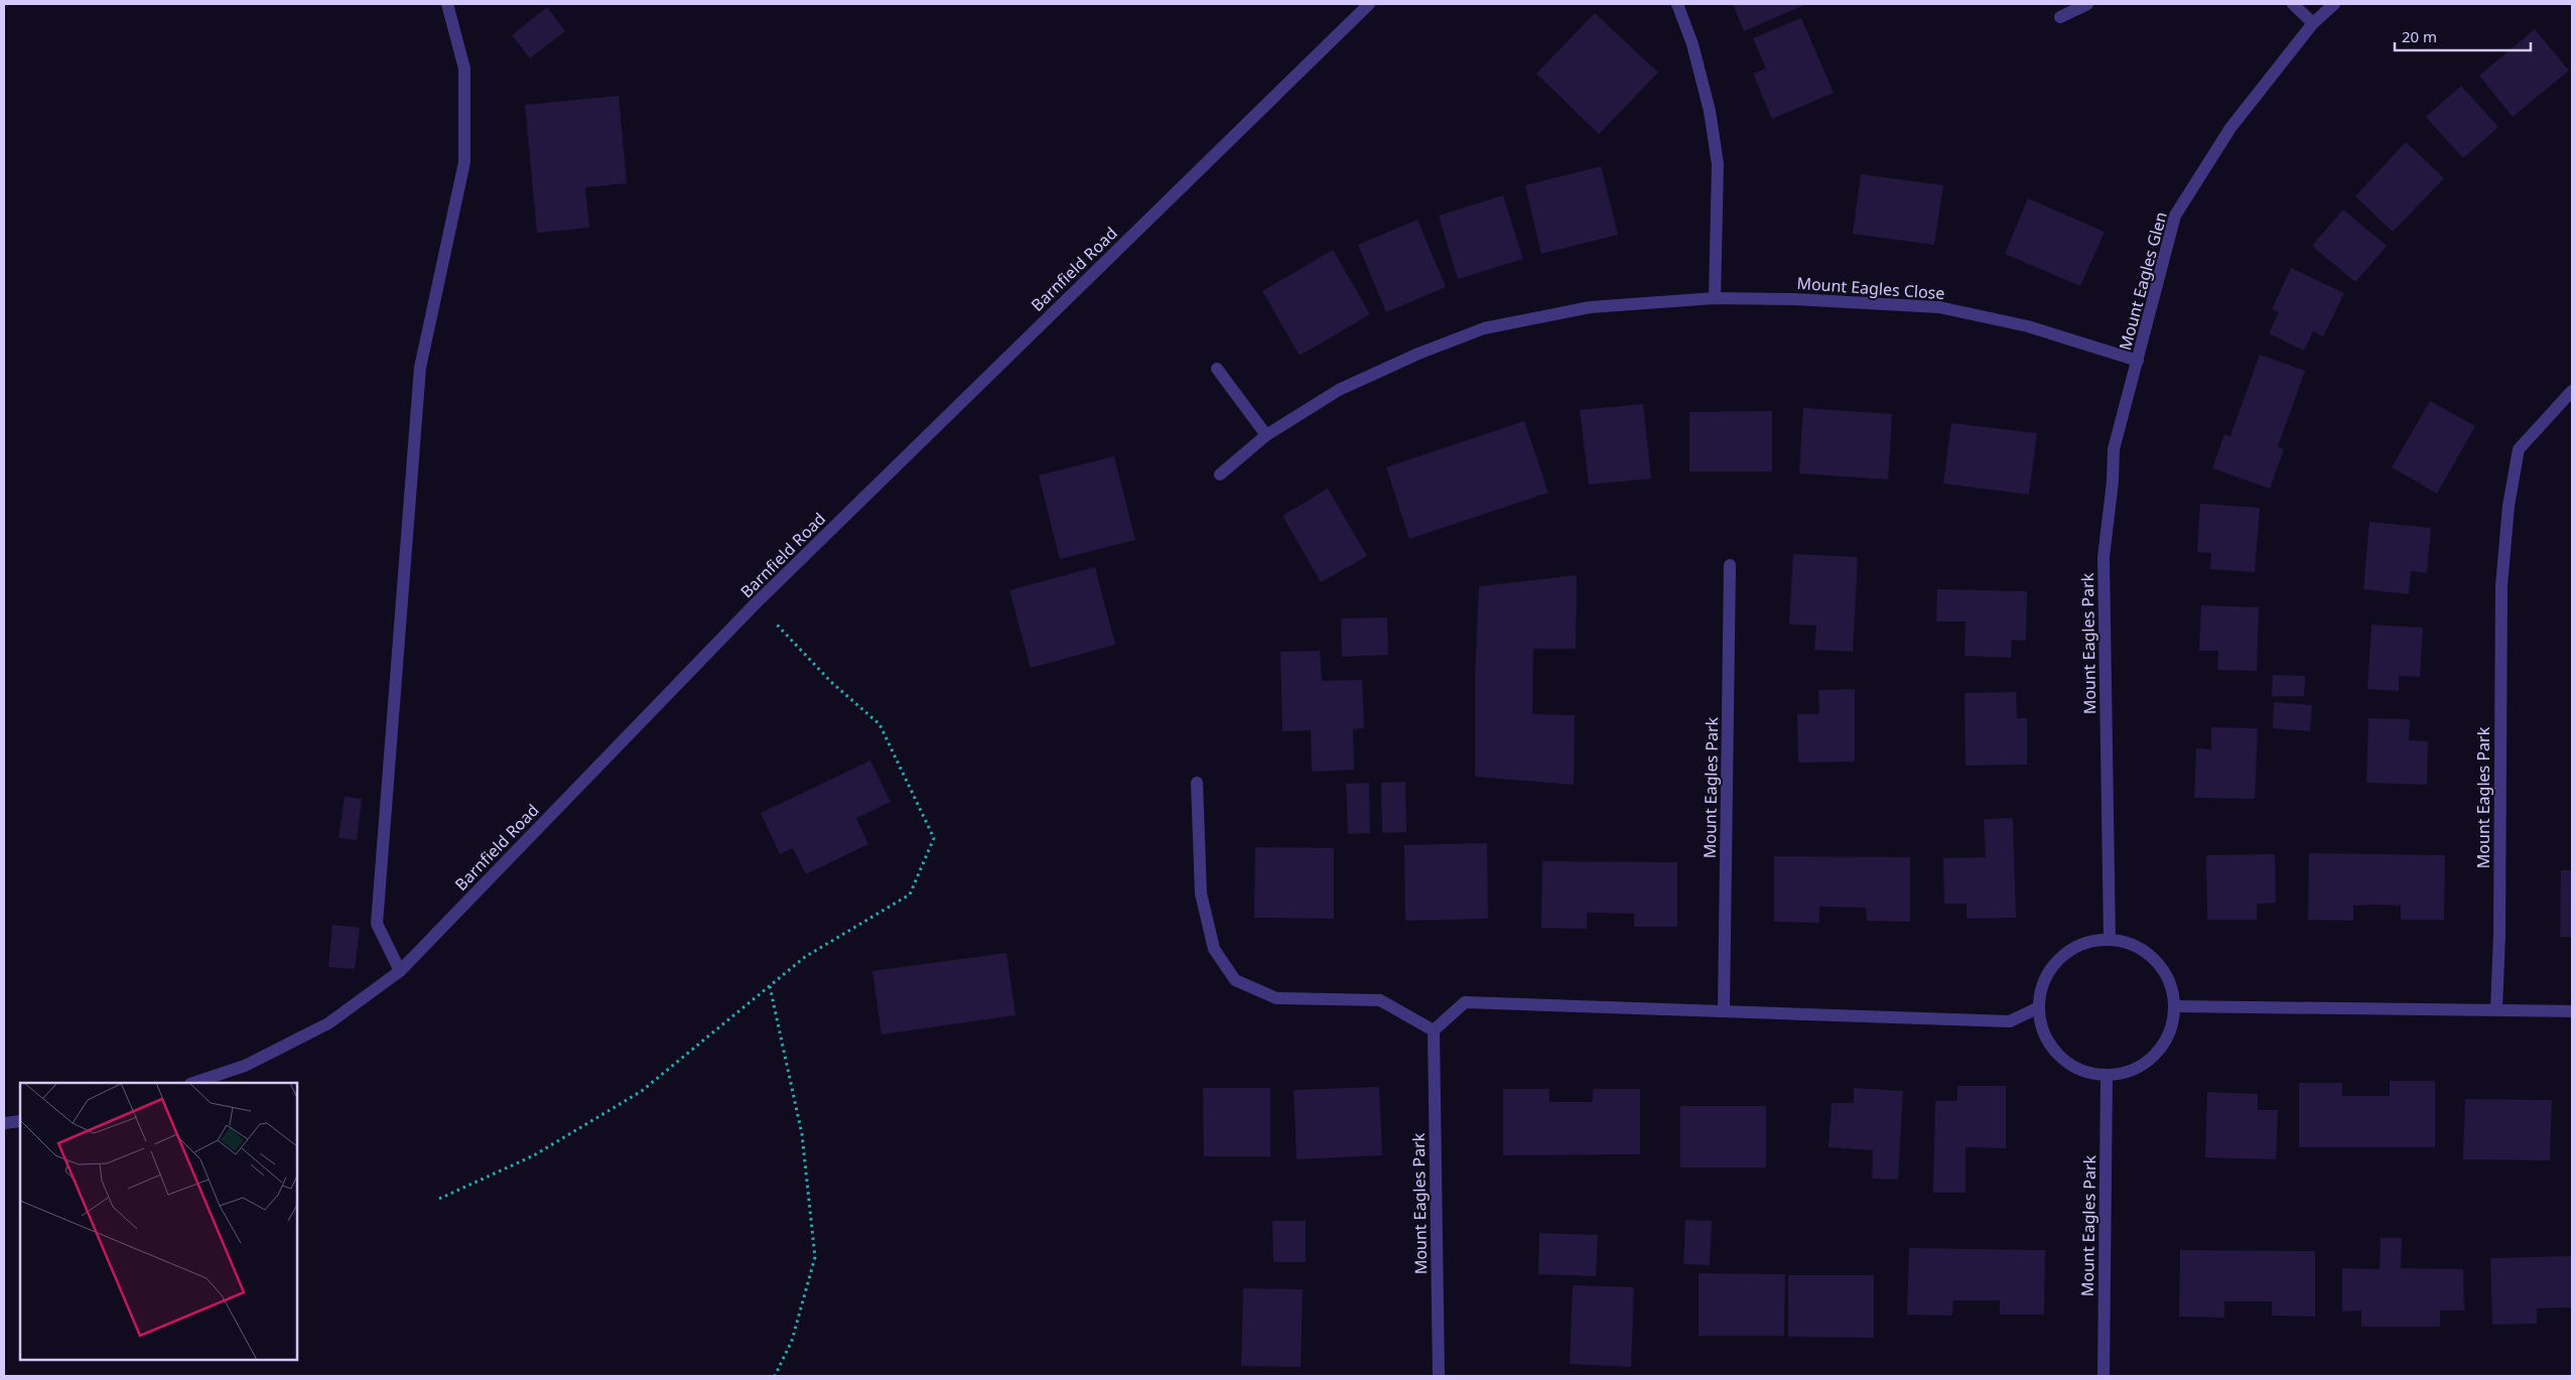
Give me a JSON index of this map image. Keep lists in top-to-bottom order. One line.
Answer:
{"streets":{"street":["Barnfield Road","Mount Eagles Glen","Mount Eagles Close","Mount Eagles Park"]},"crossings":[["Mount Eagles Glen","Mount Eagles Close"],["Mount Eagles Glen","Mount Eagles Park"]],"scale_bar":"20 m"}
